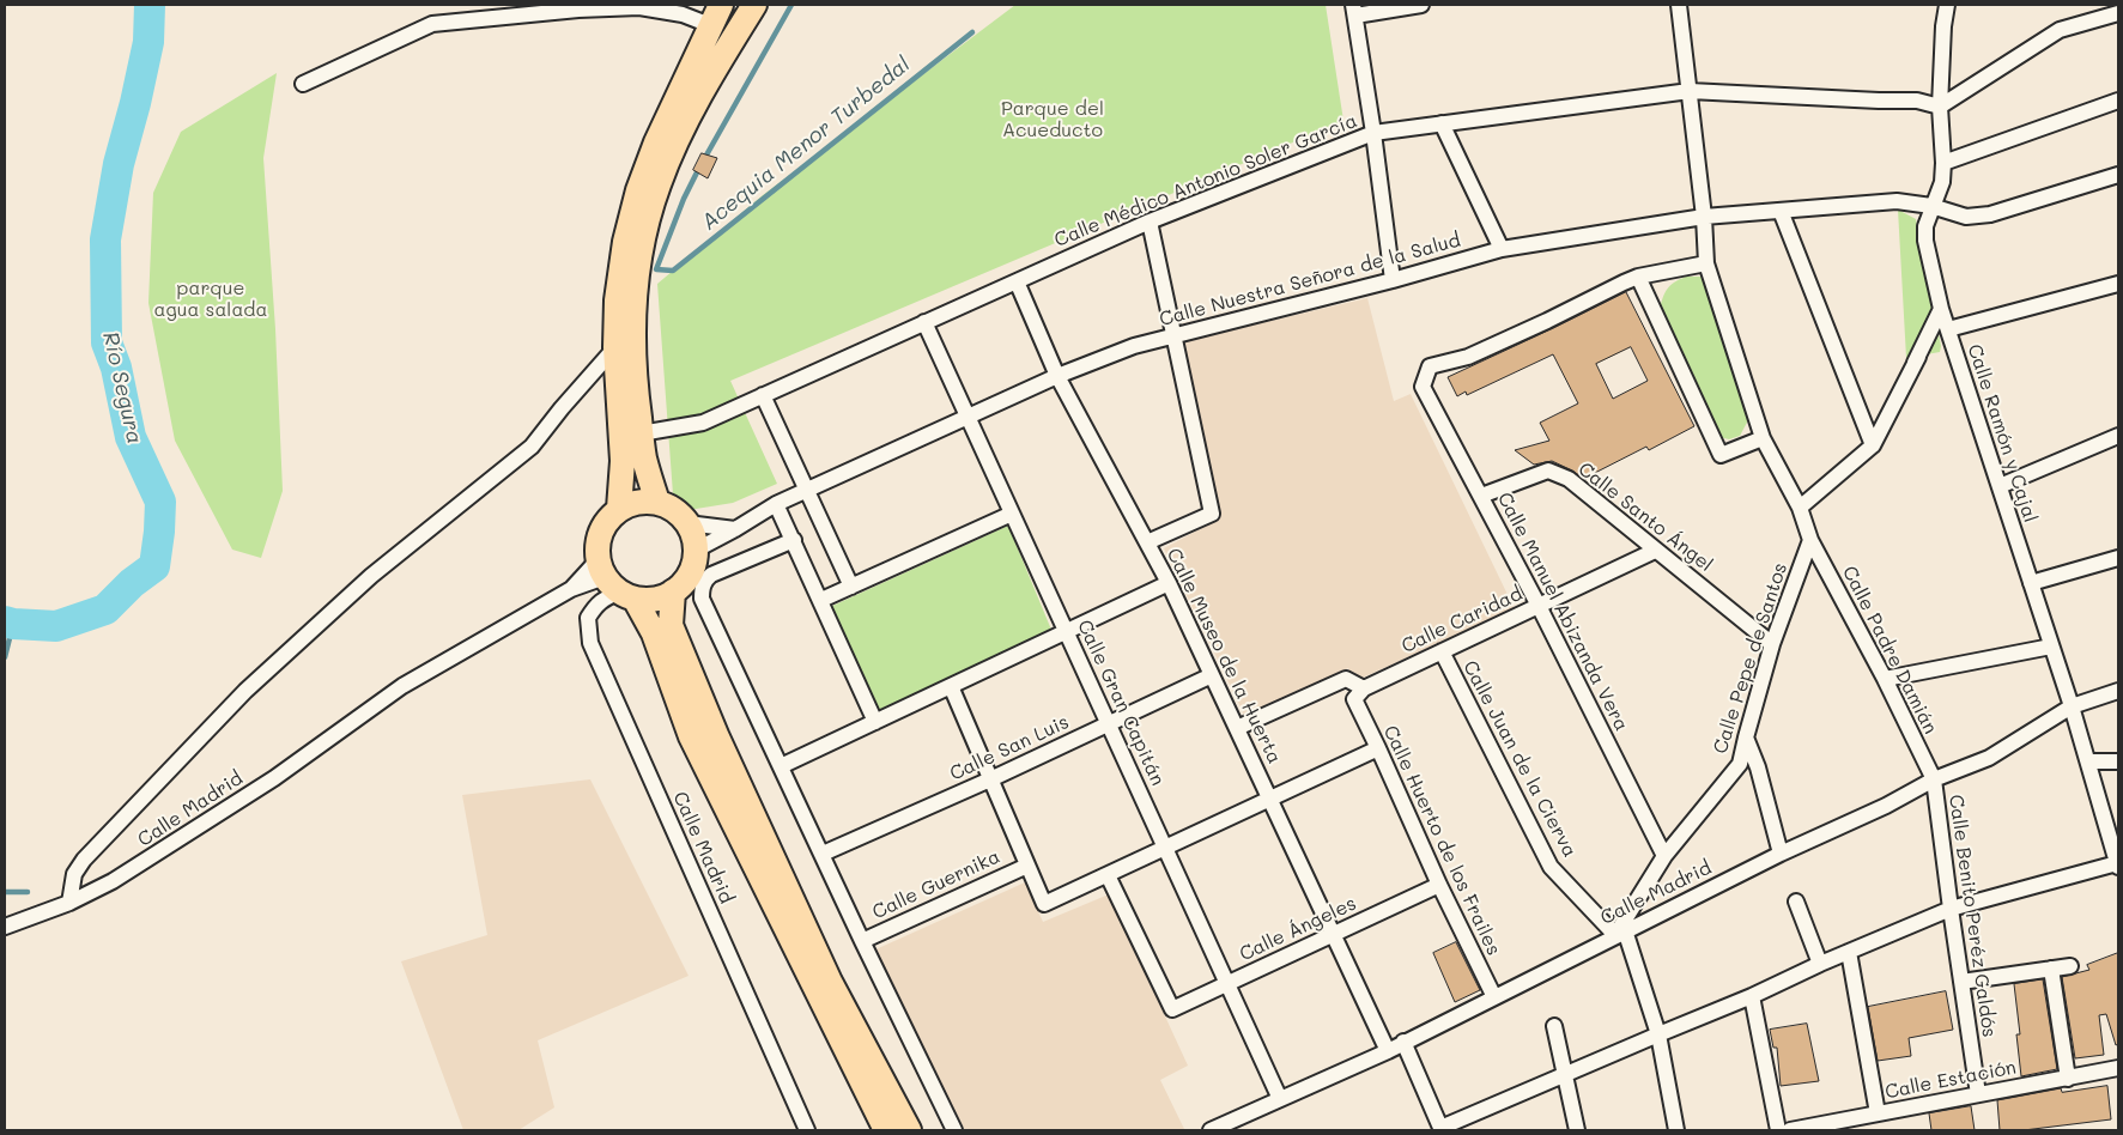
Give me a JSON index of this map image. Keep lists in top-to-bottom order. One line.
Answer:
{"streets":{"street":["Calle Médico Antonio Soler García","Calle Nuestra Señora de la Salud","Calle Ramón y Cajal","Calle Santo Ángel","Calle Manuel Abizanda Vera","Calle Caridad","Calle Padre Damián","Calle Museo de la Huerta","Calle Pepe de Santos","Calle Gran Capitán","Calle San Luis","Calle Juan de la Cierva","Calle Madrid","Calle Huerto de los Frailes","Calle Guernika","Calle Benito Peréz Galdós","Calle Ángeles","Calle Estación"]},"crossings":[["Calle Médico Antonio Soler García","Calle Ramón y Cajal"],["Calle Médico Antonio Soler García","Calle Museo de la Huerta"],["Calle Médico Antonio Soler García","Calle Gran Capitán"],["Calle Nuestra Señora de la Salud","Calle Ramón y Cajal"],["Calle Nuestra Señora de la Salud","Calle Museo de la Huerta"],["Calle Nuestra Señora de la Salud","Calle Gran Capitán"],["Calle Nuestra Señora de la Salud","Calle Madrid"],["Calle Ramón y Cajal","Calle Madrid"],["Calle Santo Ángel","Calle Manuel Abizanda Vera"],["Calle Santo Ángel","Calle Caridad"],["Calle Santo Ángel","Calle Pepe de Santos"],["Calle Manuel Abizanda Vera","Calle Caridad"],["Calle Manuel Abizanda Vera","Calle Pepe de Santos"],["Calle Caridad","Calle Juan de la Cierva"],["Calle Caridad","Calle Huerto de los Frailes"],["Calle Padre Damián","Calle Pepe de Santos"],["Calle Padre Damián","Calle Madrid"],["Calle Padre Damián","Calle Benito Peréz Galdós"],["Calle Museo de la Huerta","Calle San Luis"],["Calle Museo de la Huerta","Calle Madrid"],["Calle Museo de la Huerta","Calle Ángeles"],["Calle Pepe de Santos","Calle Juan de la Cierva"],["Calle Pepe de Santos","Calle Madrid"],["Calle Gran Capitán","Calle San Luis"],["Calle Gran Capitán","Calle Madrid"],["Calle Gran Capitán","Calle Ángeles"],["Calle Juan de la Cierva","Calle Madrid"],["Calle Madrid","Calle Huerto de los Frailes"],["Calle Madrid","Calle Benito Peréz Galdós"],["Calle Huerto de los Frailes","Calle Ángeles"],["Calle Benito Peréz Galdós","Calle Estación"]],"water":["Acequia Menor Turbedal","Río Segura"],"parks":["Parque del Acueducto","parque agua salada"]}
